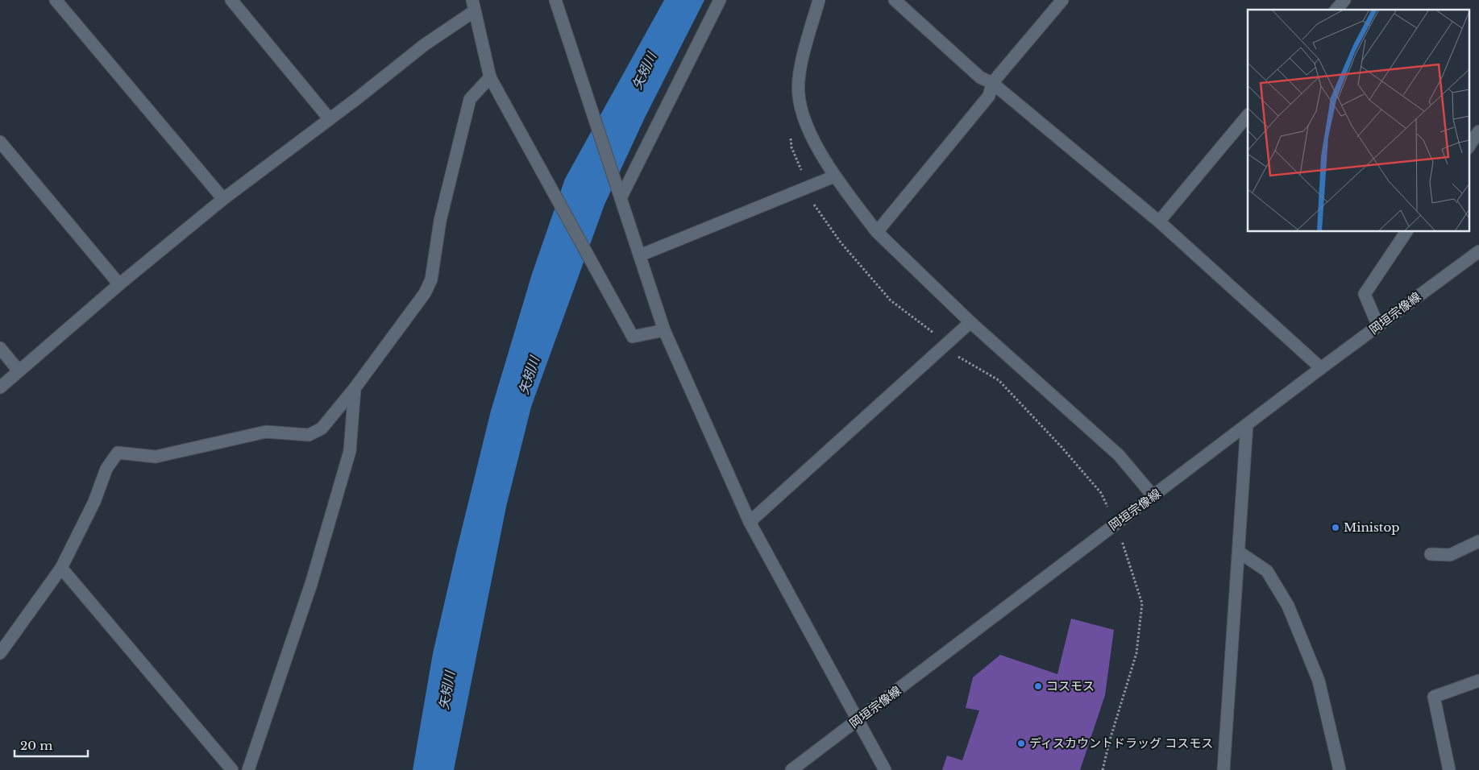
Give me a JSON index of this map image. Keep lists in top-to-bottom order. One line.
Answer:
{"streets":{"street":["岡垣宗像線"]},"water":["矢矧川"],"places":["Ministop","コスモス","ディスカウントドラッグ コスモス"],"scale_bar":"20 m"}
